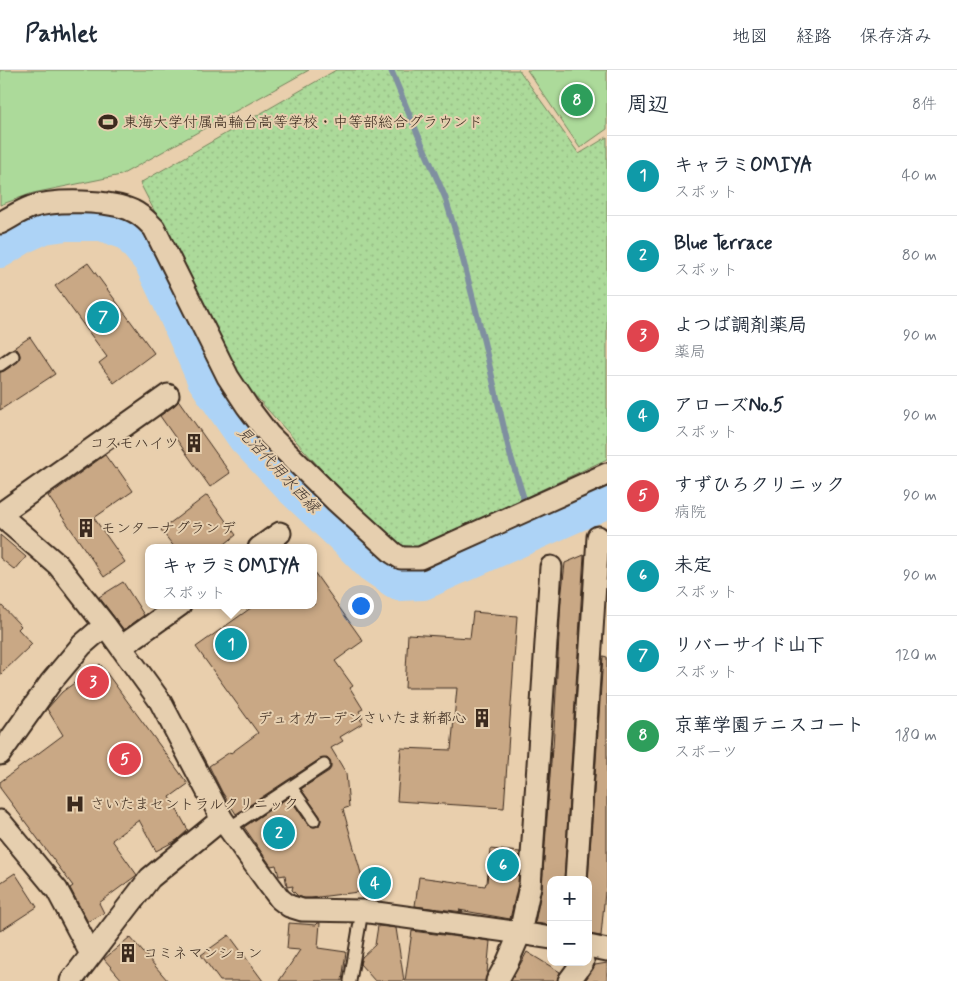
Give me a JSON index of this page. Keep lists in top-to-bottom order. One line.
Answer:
{"water":["見沼代用水西縁"],"places":{"sports":["東海大学付属高輪台高等学校・中等部総合グラウンド"],"building":["コスモハイツ","モンターナグランデ","デュオガーデンさいたま新都心","コミネマンション"],"hospital":["さいたまセントラルクリニック"]},"page":{"header":"Pathlet","nav":["地図","経路","保存済み"],"heading":["周辺","8件"],"pins":["8","7","1","3","5","2","6","4"],"list":[{"mark":"1","name":"キャラミOMIYA","note":"スポット","value":"40 m"},{"mark":"2","name":"Blue Terrace","note":"スポット","value":"80 m"},{"mark":"3","name":"よつば調剤薬局","note":"薬局","value":"90 m"},{"mark":"4","name":"アローズNo.5","note":"スポット","value":"90 m"},{"mark":"5","name":"すずひろクリニック","note":"病院","value":"90 m"},{"mark":"6","name":"未定","note":"スポット","value":"90 m"},{"mark":"7","name":"リバーサイド山下","note":"スポット","value":"120 m"},{"mark":"8","name":"京華学園テニスコート","note":"スポーツ","value":"180 m"}],"popup":["キャラミOMIYA","スポット"],"map_buttons":["+","−"]}}
